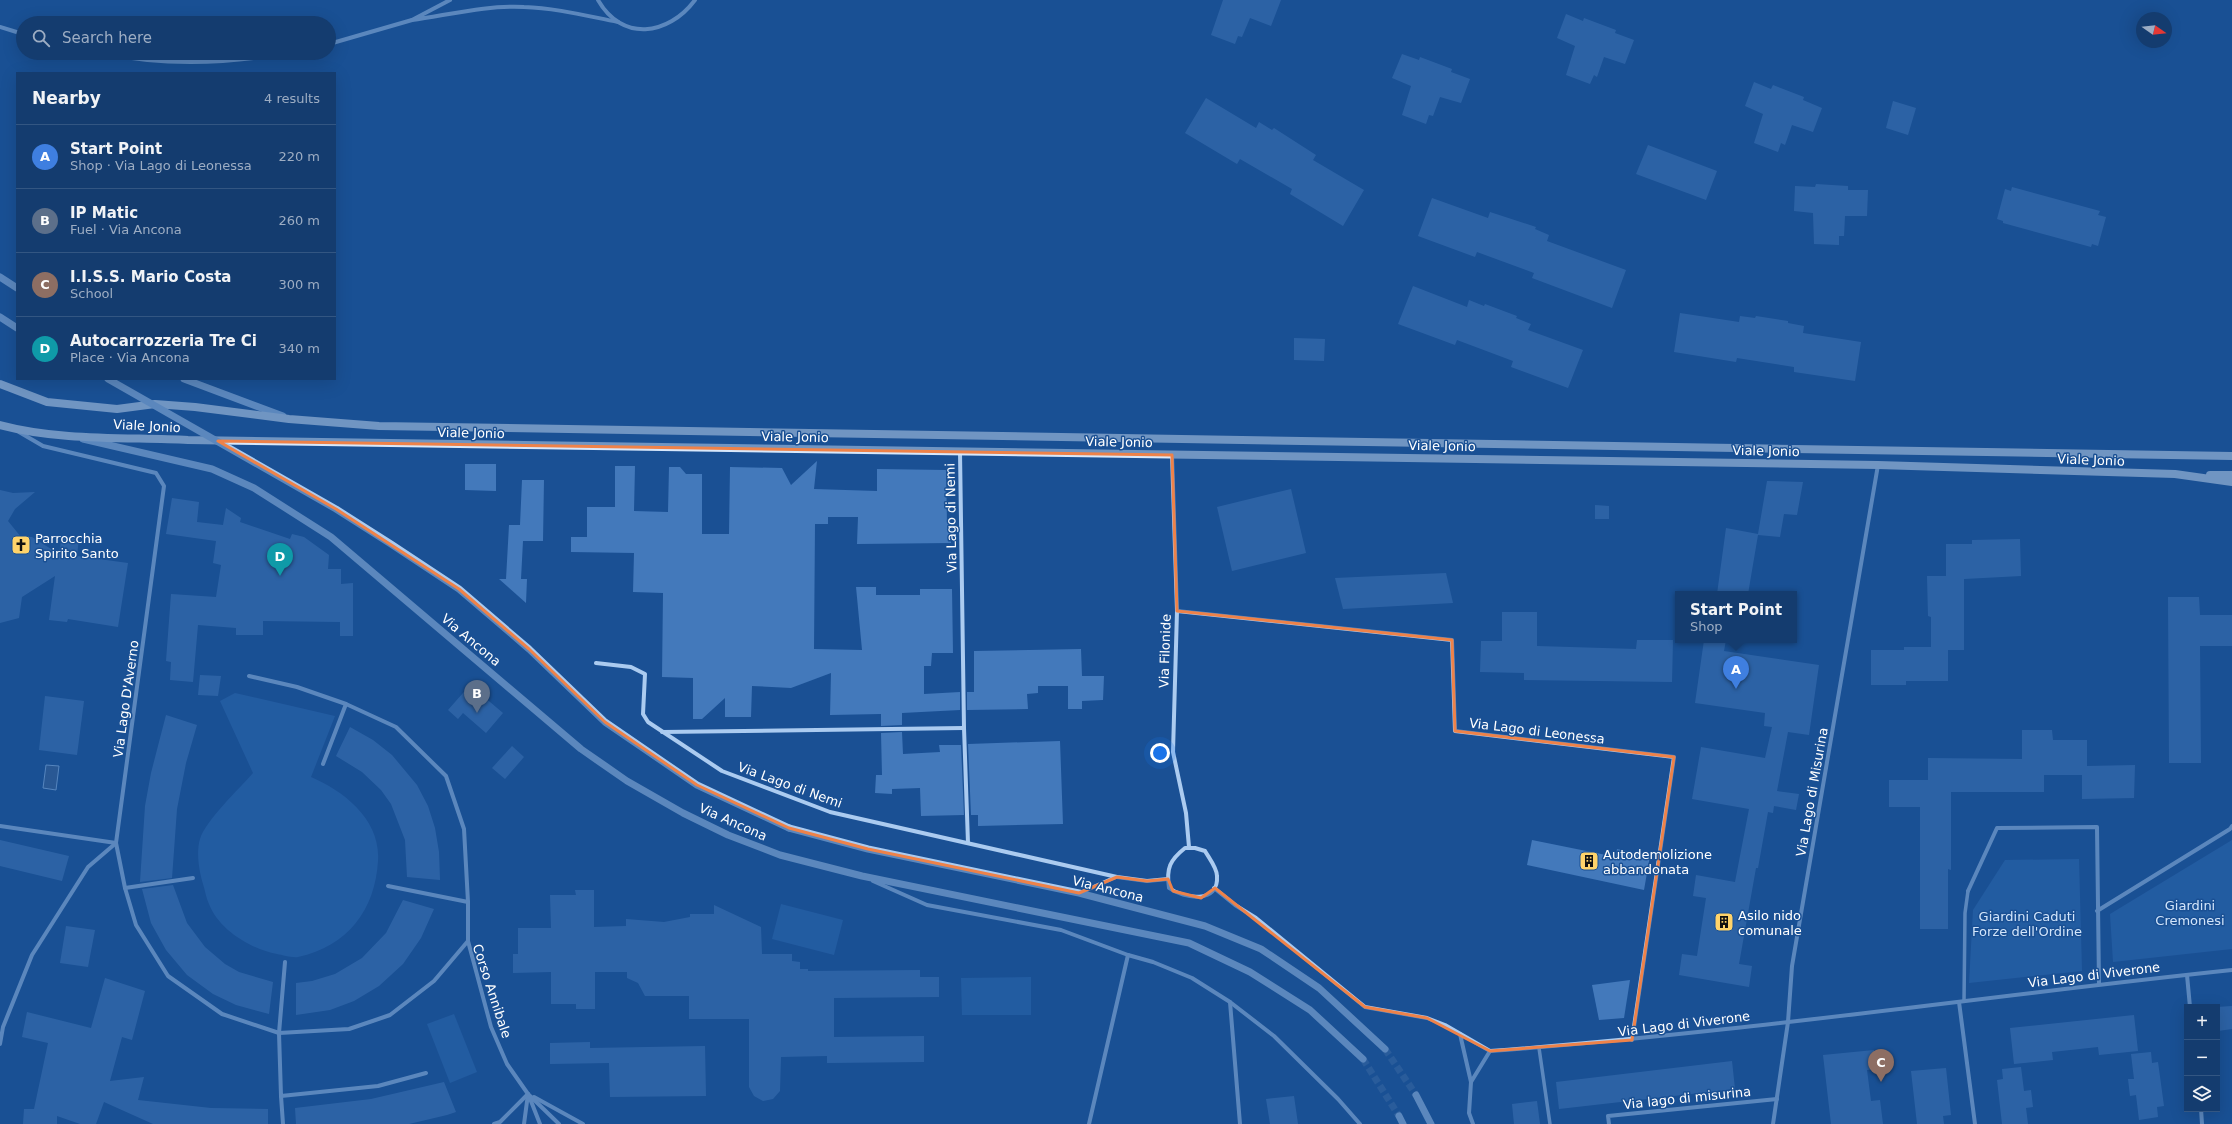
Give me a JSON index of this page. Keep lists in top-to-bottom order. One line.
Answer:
{"streets":{"main road":["Viale Jonio"],"street":["Via Lago di Nemi","Via Ancona","Via Filonide","Via Lago D'Averno","Via Lago di Leonessa","Via Lago di Misurina","Via Lago di Viverone","Corso Annibale","Via lago di misurina"]},"crossings":[["Viale Jonio","Via Lago di Nemi"],["Viale Jonio","Via Ancona"],["Viale Jonio","Via Filonide"],["Viale Jonio","Via Lago D'Averno"],["Viale Jonio","Via Lago di Misurina"],["Via Lago di Nemi","Via Filonide"],["Via Filonide","Via Lago di Leonessa"],["Via Lago D'Averno","Corso Annibale"],["Via Lago di Leonessa","Via Lago di Viverone"],["Via Lago di Misurina","Via Lago di Viverone"],["Via Lago di Misurina","Via lago di misurina"]],"parks":["Giardini Cremonesi","Giardini Caduti Forze dell'Ordine"],"places":{"church":["Parrocchia Spirito Santo"],"building":["Autodemolizione abbandonata","Asilo nido comunale"]},"north":"right","page":{"search":"Search here","heading":["Nearby","4 results"],"list":[{"mark":"A","name":"Start Point","note":"Shop · Via Lago di Leonessa","value":"220 m"},{"mark":"B","name":"IP Matic","note":"Fuel · Via Ancona","value":"260 m"},{"mark":"C","name":"I.I.S.S. Mario Costa","note":"School","value":"300 m"},{"mark":"D","name":"Autocarrozzeria Tre Ci","note":"Place · Via Ancona","value":"340 m"}],"pins":["D","A","B","C"],"popup":["Start Point","Shop"],"map_buttons":["+","−"]}}
